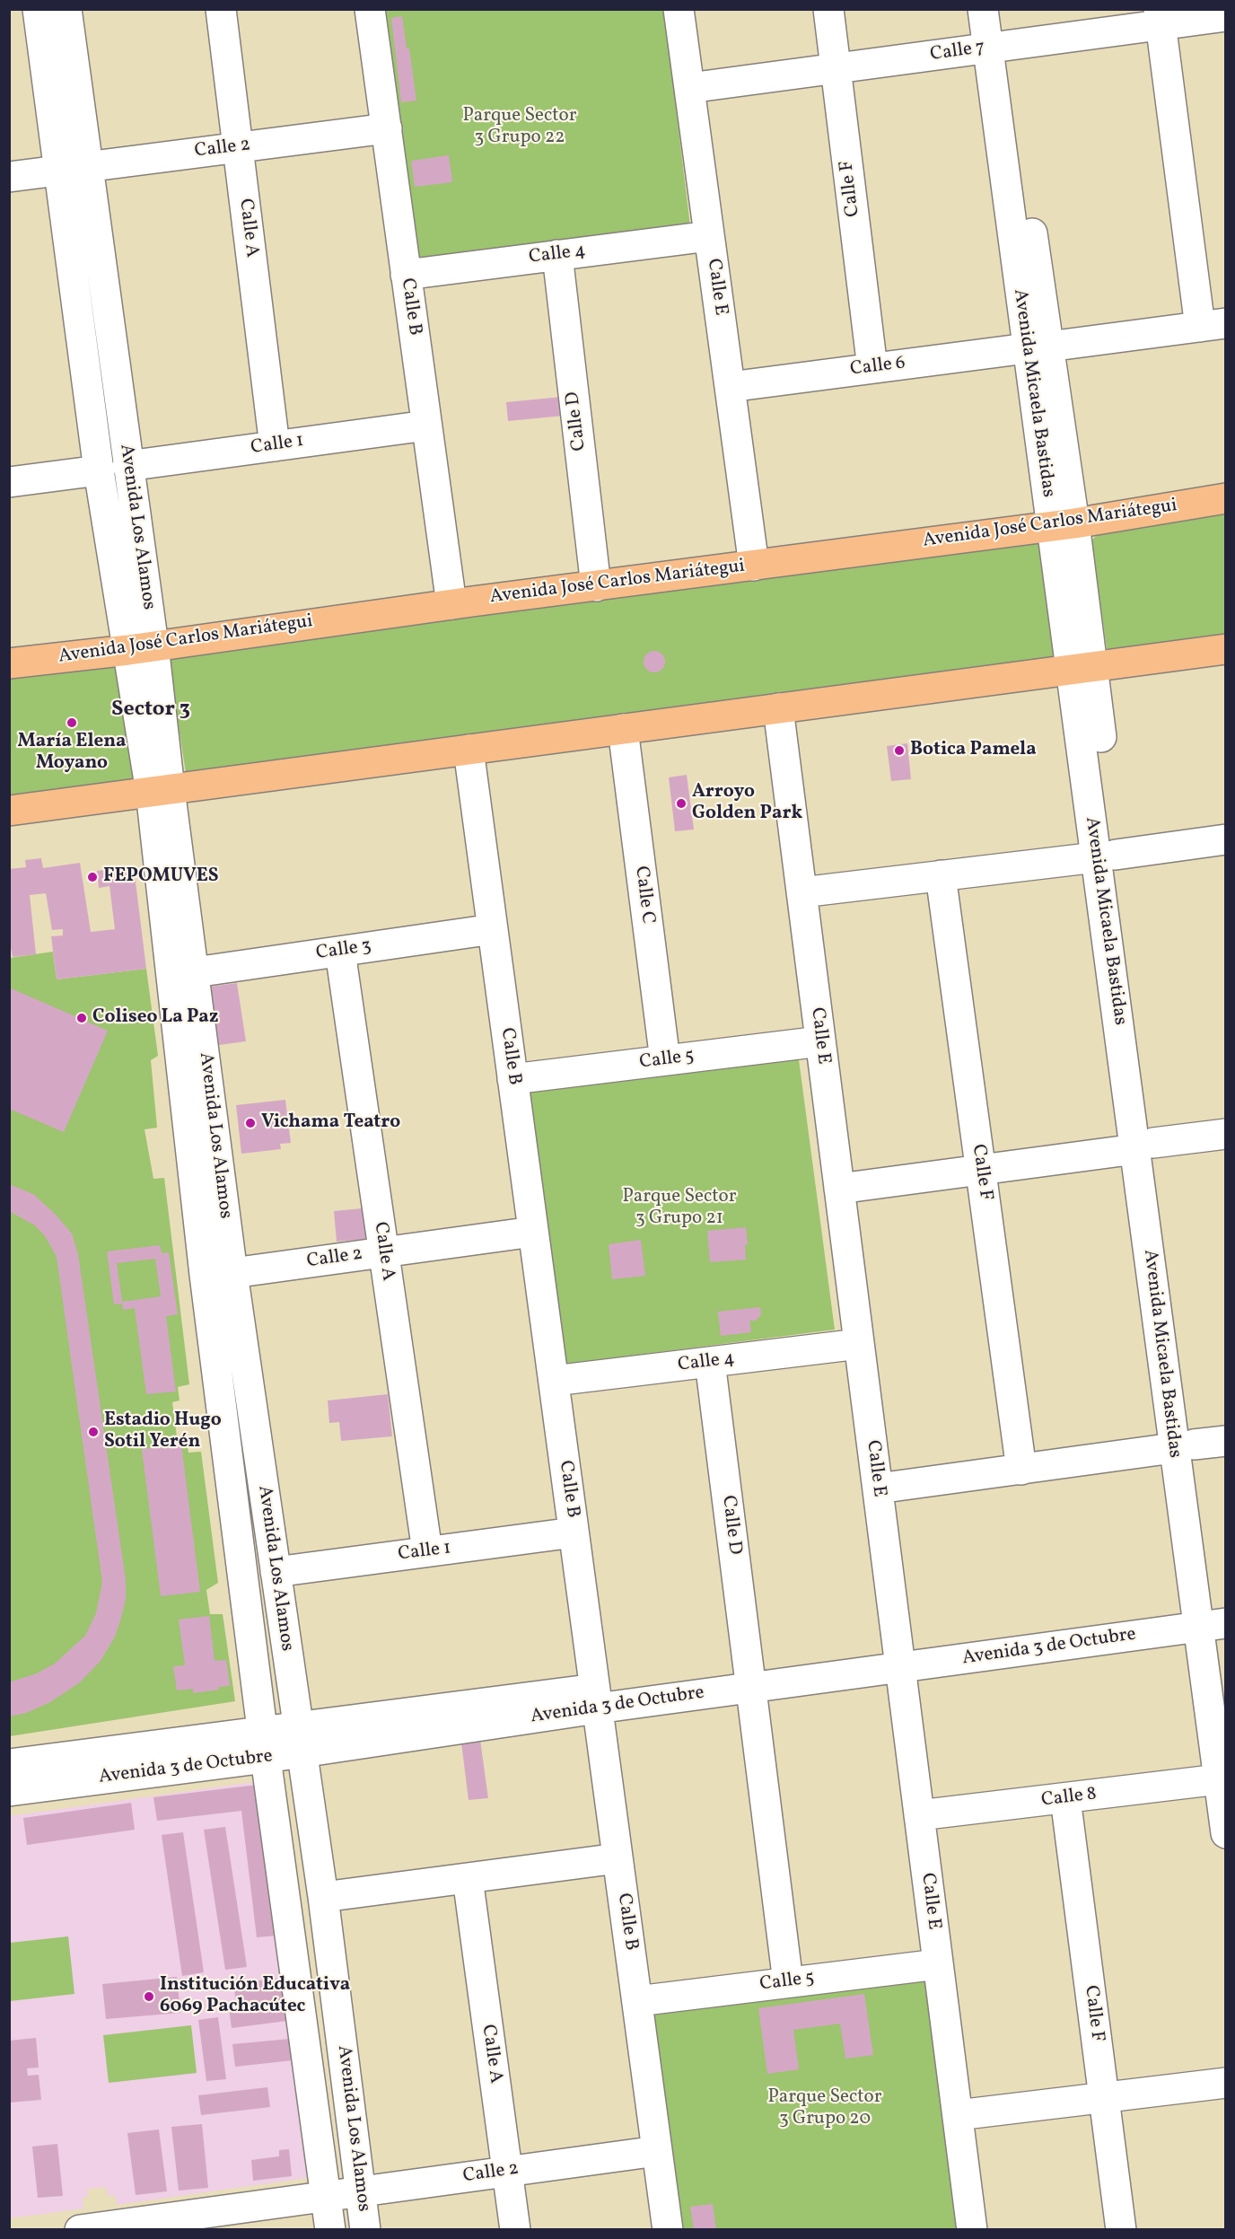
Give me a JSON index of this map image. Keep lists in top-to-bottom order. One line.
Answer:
{"streets":{"main road":["Avenida José Carlos Mariátegui"],"street":["Calle 7","Calle 2","Calle F","Calle A","Calle 4","Calle E","Calle B","Calle 6","Avenida Micaela Bastidas","Calle D","Calle 1","Avenida Los Alamos","Calle C","Calle 3","Calle 5","Avenida 3 de Octubre","Calle 8"]},"crossings":[["Calle 7","Calle F"],["Calle 7","Calle E"],["Calle 7","Avenida Micaela Bastidas"],["Calle 2","Calle A"],["Calle 2","Calle B"],["Calle 2","Avenida Los Alamos"],["Calle F","Calle 6"],["Calle F","Calle 8"],["Calle A","Calle 1"],["Calle A","Calle 3"],["Calle 4","Calle E"],["Calle 4","Calle B"],["Calle 4","Calle D"],["Calle E","Calle 6"],["Calle E","Avenida José Carlos Mariátegui"],["Calle E","Calle 5"],["Calle E","Avenida 3 de Octubre"],["Calle E","Calle 8"],["Calle B","Calle 1"],["Calle B","Avenida José Carlos Mariátegui"],["Calle B","Calle 3"],["Calle B","Calle 5"],["Calle B","Avenida 3 de Octubre"],["Calle 6","Avenida Micaela Bastidas"],["Avenida Micaela Bastidas","Avenida José Carlos Mariátegui"],["Avenida Micaela Bastidas","Avenida 3 de Octubre"],["Avenida Micaela Bastidas","Calle 8"],["Calle D","Avenida José Carlos Mariátegui"],["Calle D","Avenida 3 de Octubre"],["Calle 1","Avenida Los Alamos"],["Avenida José Carlos Mariátegui","Avenida Los Alamos"],["Avenida Los Alamos","Calle 3"],["Avenida Los Alamos","Avenida 3 de Octubre"],["Calle C","Calle 5"]],"districts":["Sector 3"],"parks":["Parque Sector 3 Grupo 22","Parque Sector 3 Grupo 21","Parque Sector 3 Grupo 20"],"places":["María Elena Moyano","Botica Pamela","Arroyo Golden Park","FEPOMUVES","Coliseo La Paz","Vichama Teatro","Estadio Hugo Sotil Yerén","Institución Educativa 6069 Pachacútec"]}
